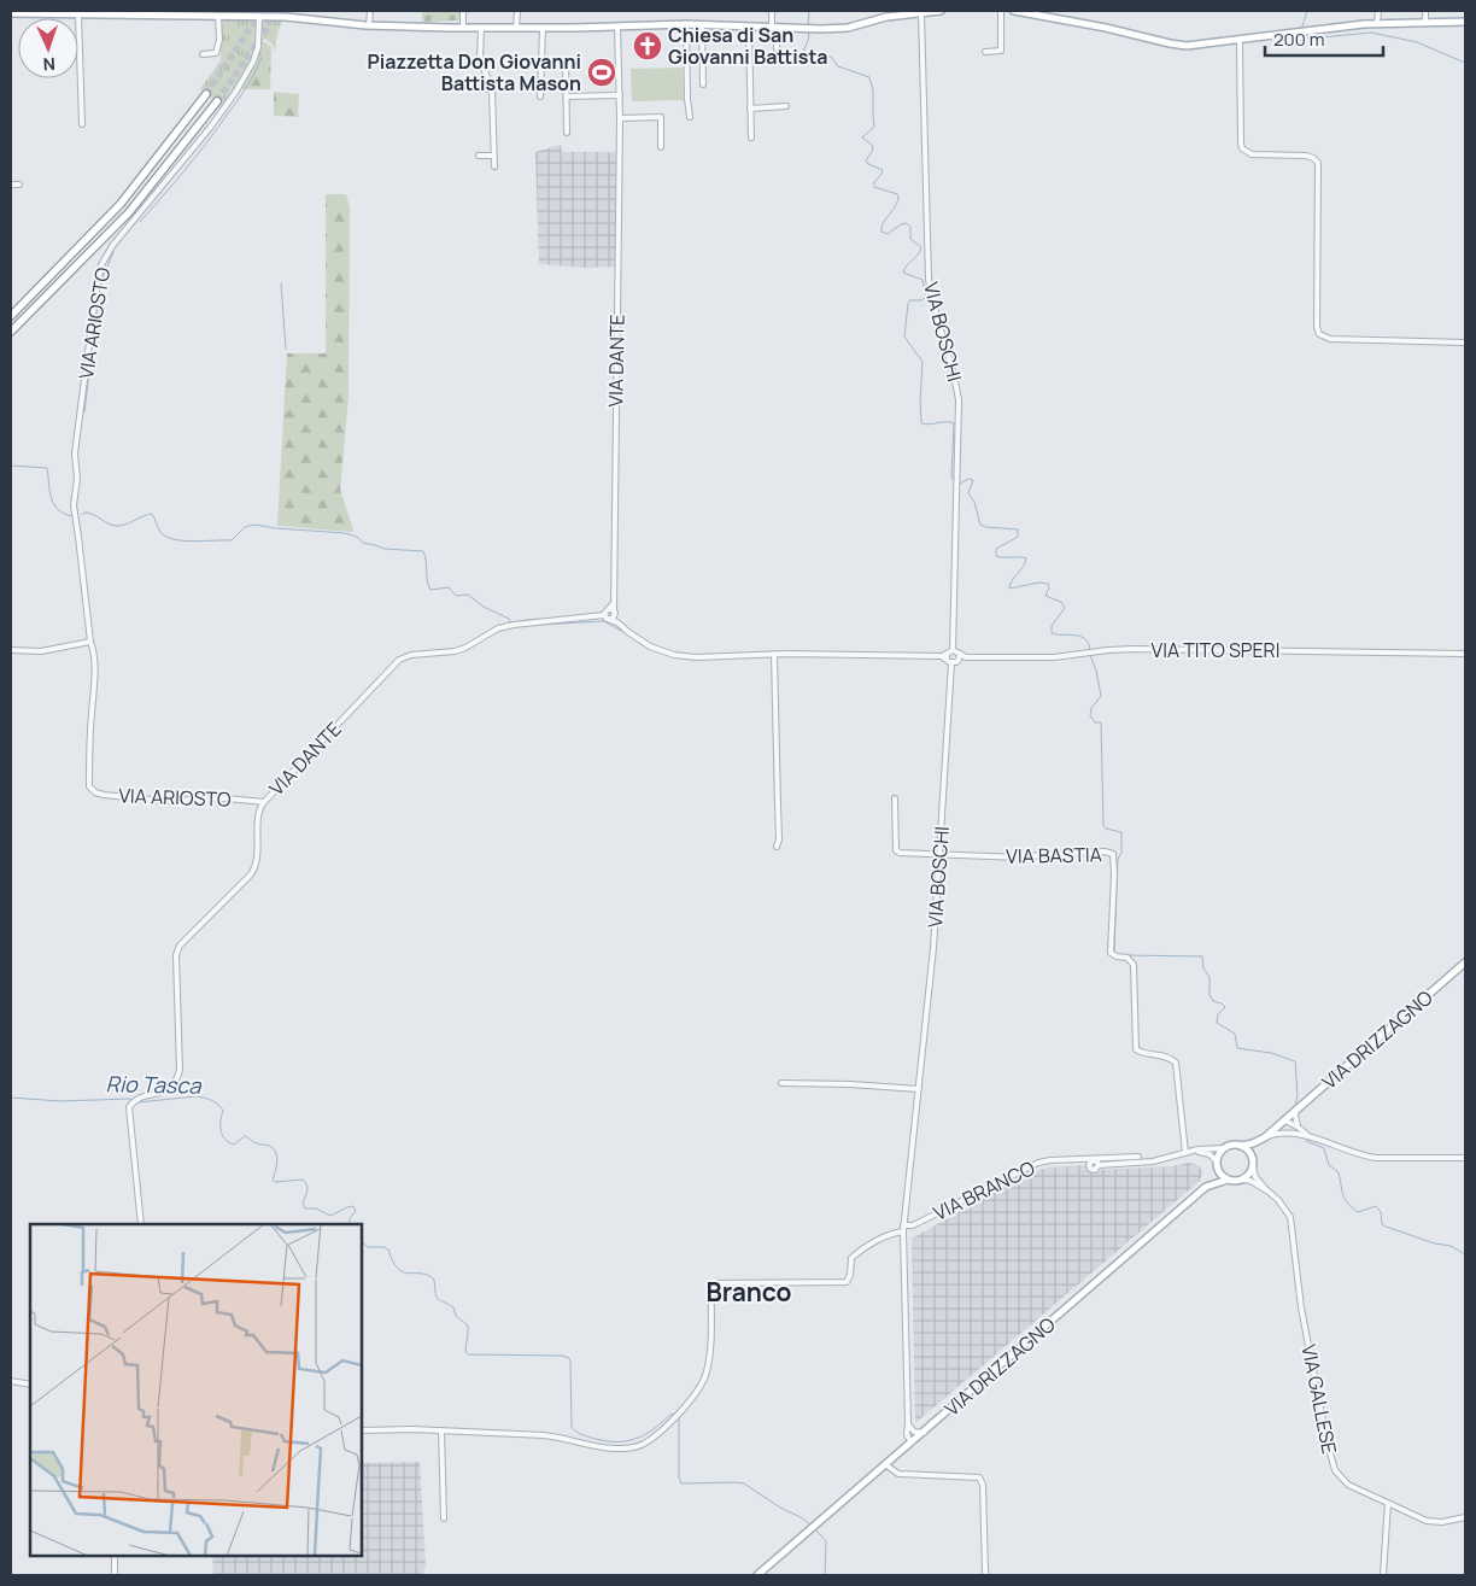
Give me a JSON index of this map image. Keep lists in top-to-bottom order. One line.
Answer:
{"streets":{"main road":["VIA DRIZZAGNO"],"street":["VIA ARIOSTO","VIA BOSCHI","VIA DANTE","VIA TITO SPERI","VIA BASTIA","VIA BRANCO","VIA GALLESE"]},"crossings":[["VIA ARIOSTO","VIA DANTE"],["VIA BOSCHI","VIA BASTIA"],["VIA BOSCHI","VIA DRIZZAGNO"],["VIA BOSCHI","VIA BRANCO"],["VIA DRIZZAGNO","VIA GALLESE"]],"districts":["Branco"],"water":["Rio Tasca"],"places":{"church":["Chiesa di San Giovanni Battista"],"sports":["Piazzetta Don Giovanni Battista Mason"]},"scale_bar":"200 m","north":"bottom"}
